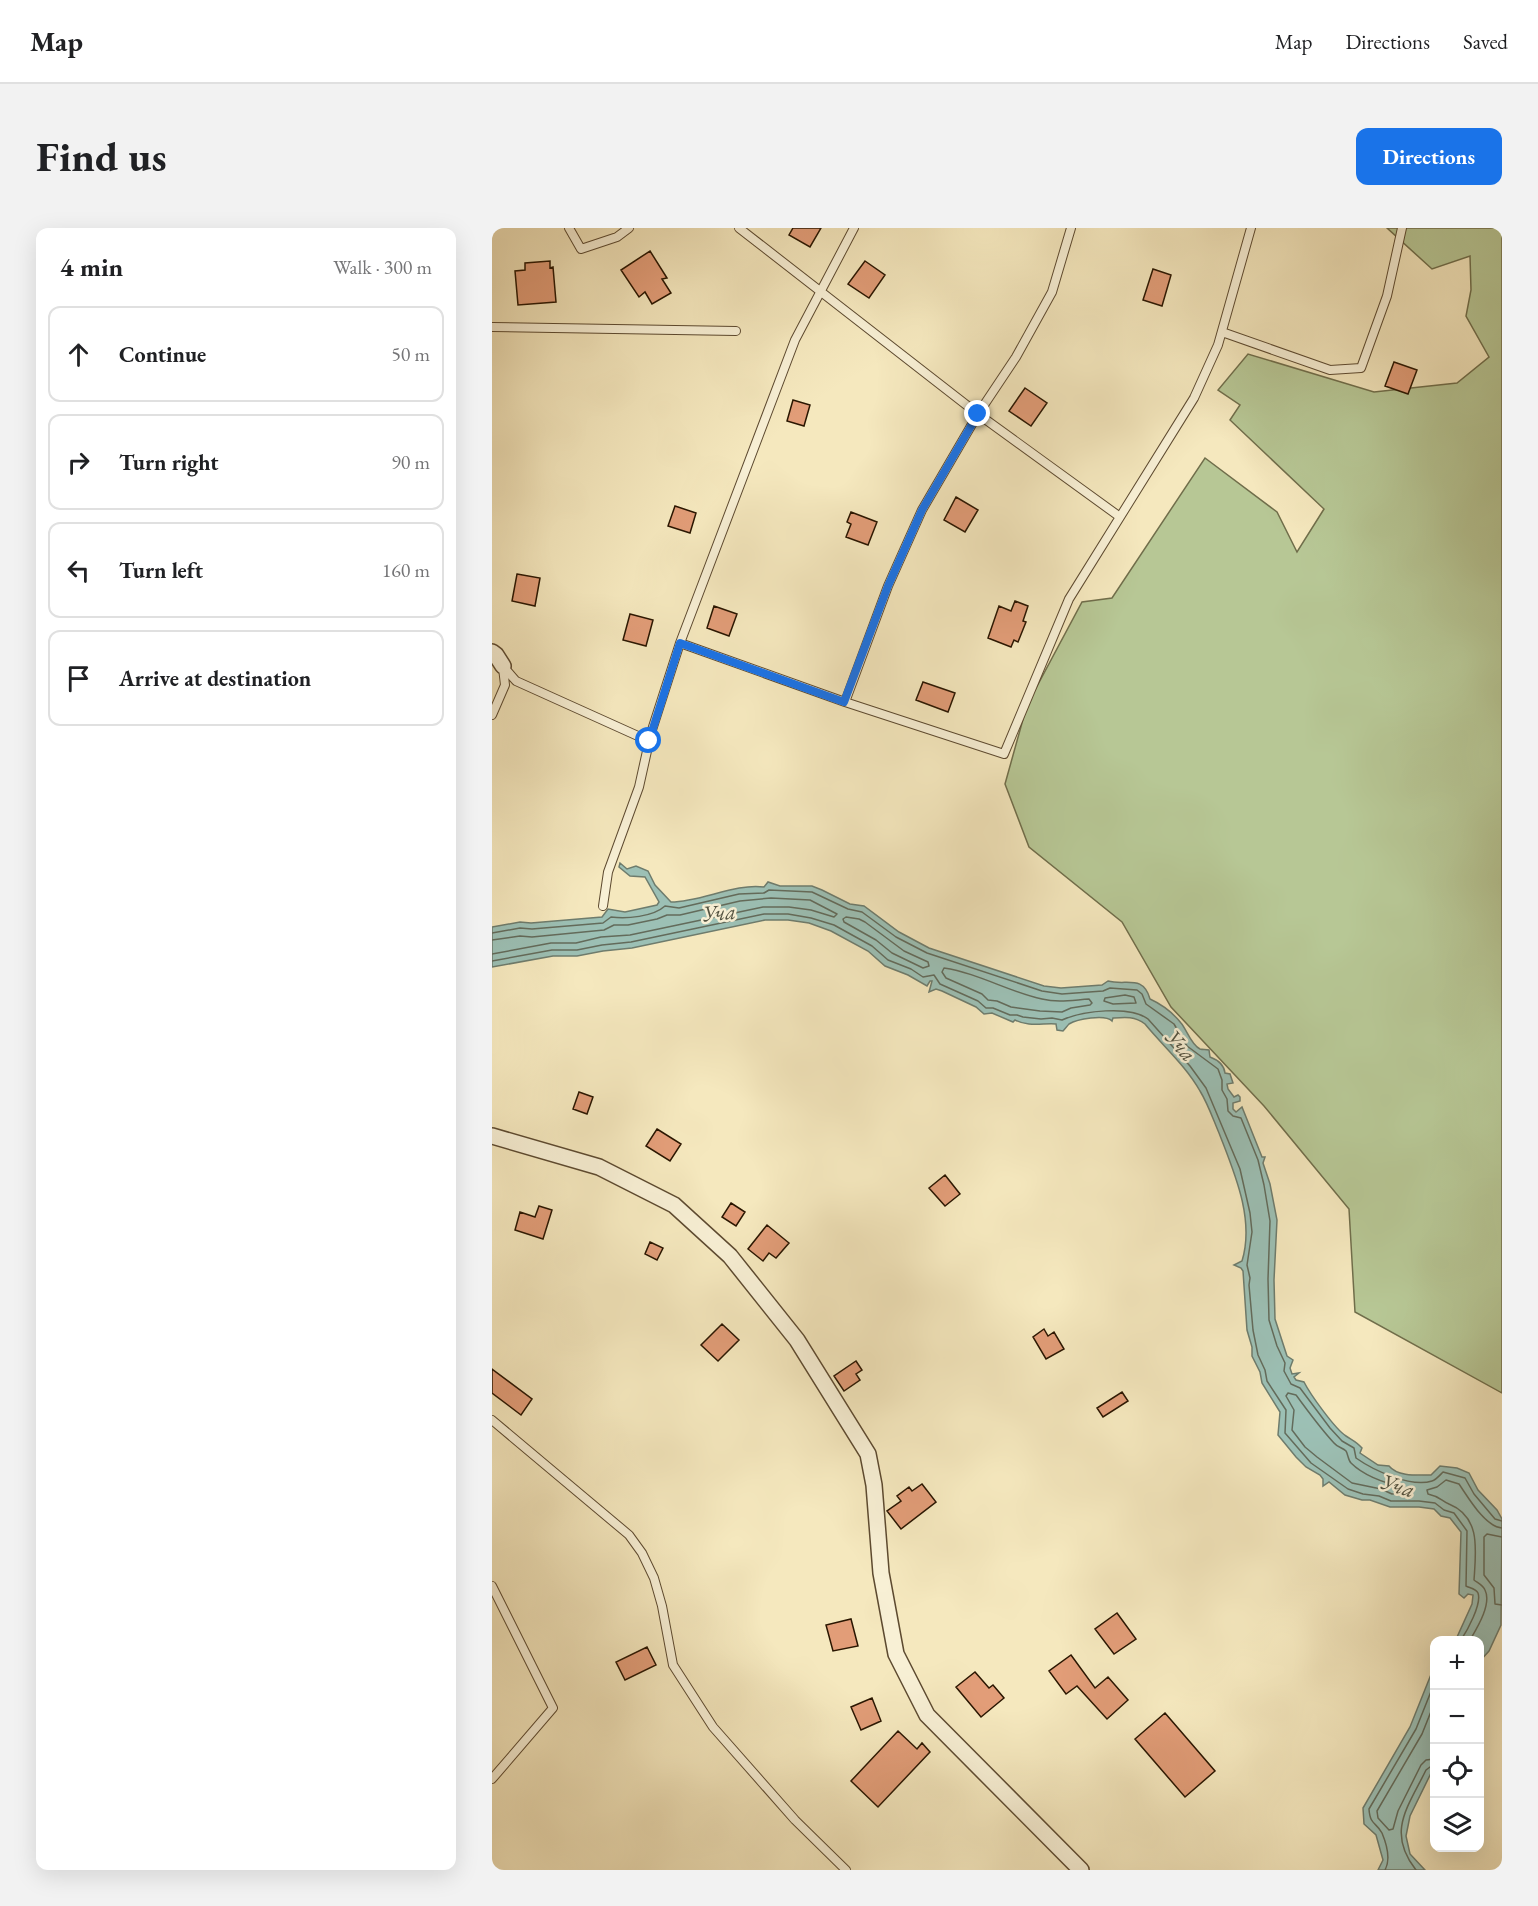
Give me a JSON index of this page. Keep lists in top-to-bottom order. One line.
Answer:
{"water":["Уча"],"page":{"header":"Map","nav":["Map","Directions","Saved"],"buttons":"Directions","title":"Find us","heading":["4 min","Walk · 300 m"],"list":[["Continue","50 m"],["Turn right","90 m"],["Turn left","160 m"],"Arrive at destination"],"map_buttons":["+","−"]}}
